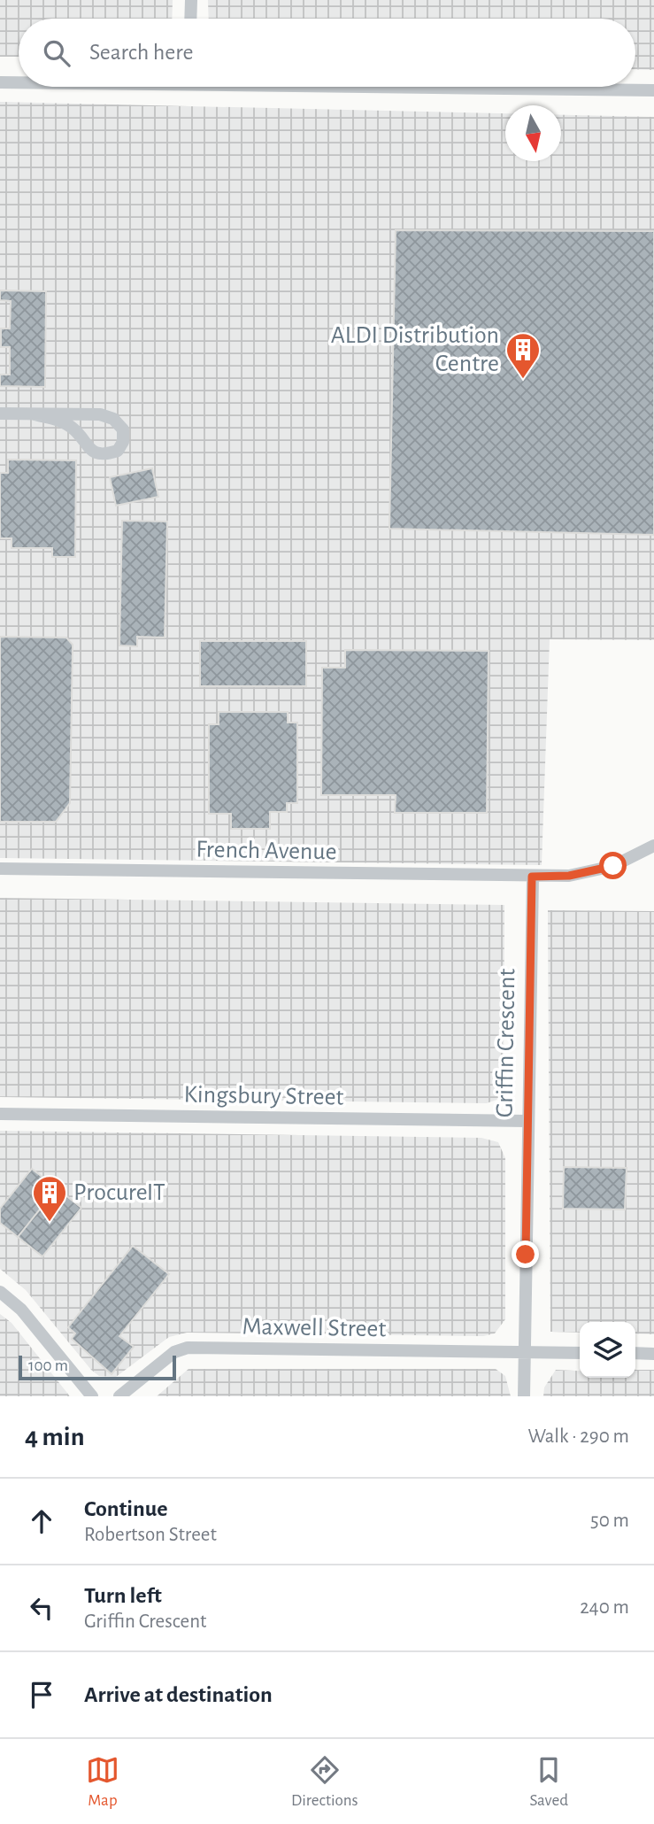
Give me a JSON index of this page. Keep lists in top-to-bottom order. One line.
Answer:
{"streets":{"street":["French Avenue","Griffin Crescent","Kingsbury Street","Maxwell Street"]},"crossings":[["French Avenue","Griffin Crescent"],["Griffin Crescent","Kingsbury Street"],["Griffin Crescent","Maxwell Street"]],"places":{"building":["ALDI Distribution Centre","ProcureIT"]},"scale_bar":"100 m","north":"bottom","page":{"search":"Search here","scale":"100 m","heading":["4 min","Walk · 290 m"],"list":[["Continue","Robertson Street","50 m"],["Turn left","Griffin Crescent","240 m"],"Arrive at destination"],"nav":["Map","Directions","Saved"]}}
